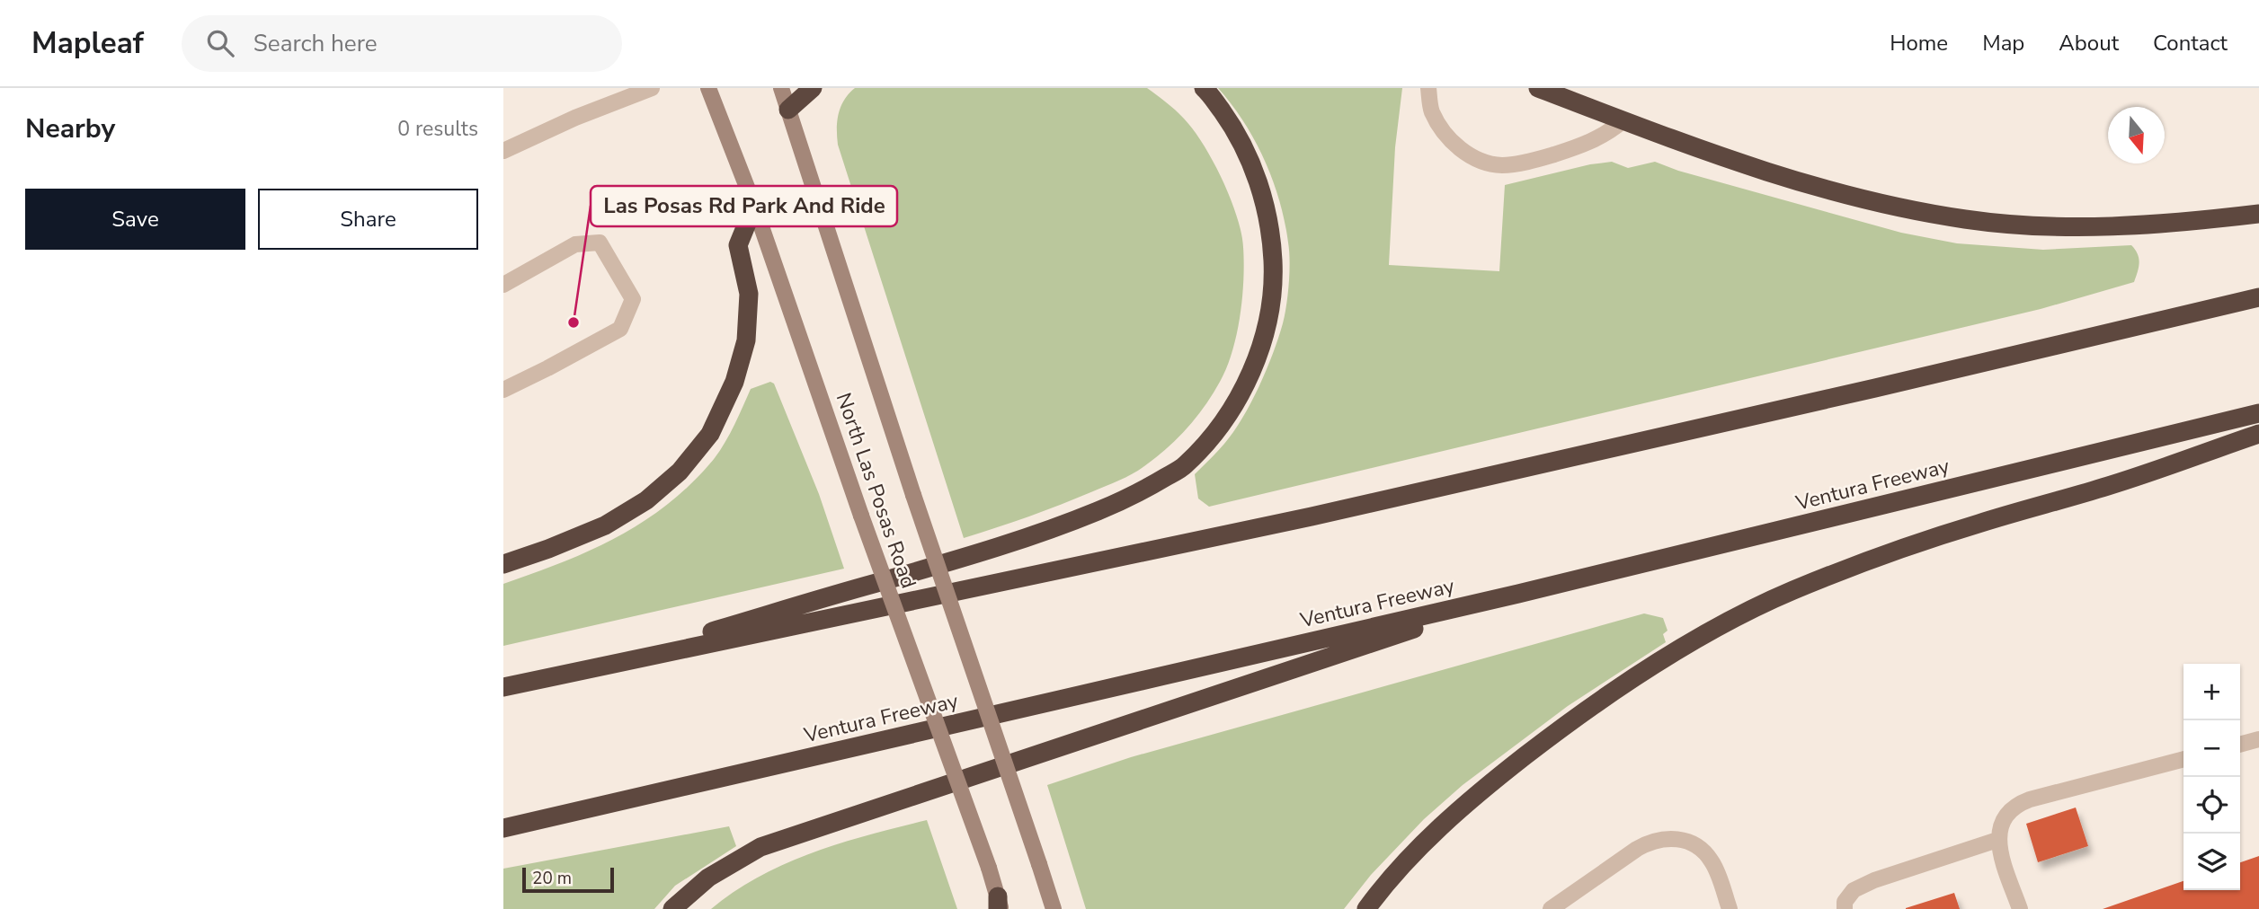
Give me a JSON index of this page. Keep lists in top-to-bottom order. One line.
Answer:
{"streets":{"highway":["Ventura Freeway"],"main road":["North Las Posas Road"]},"places":["Las Posas Rd Park And Ride"],"scale_bar":"20 m","north":"bottom","page":{"header":"Mapleaf","search":"Search here","nav":["Home","Map","About","Contact"],"heading":["Nearby","0 results"],"buttons":["Save","Share"],"map_buttons":["+","−"],"scale":"20 m"}}
